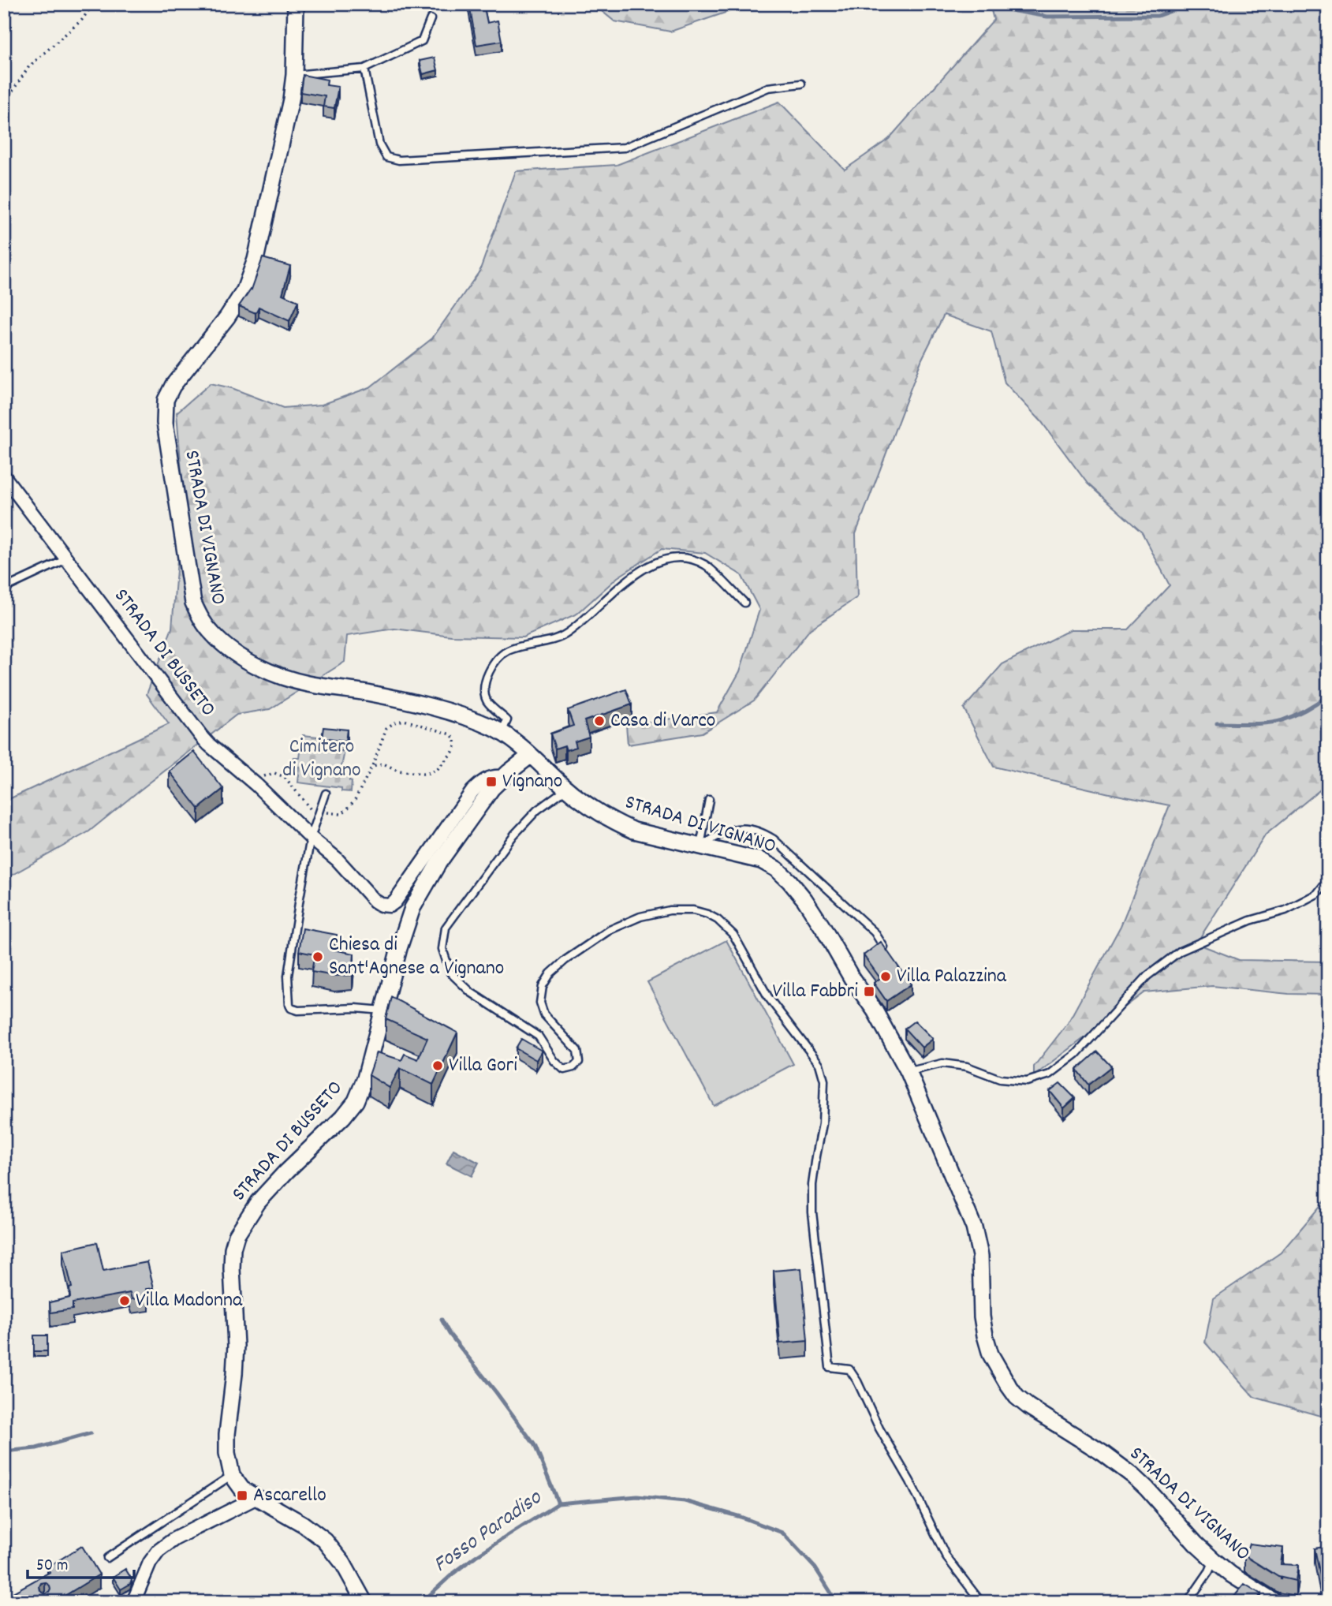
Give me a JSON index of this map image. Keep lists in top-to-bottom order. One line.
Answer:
{"streets":{"street":["STRADA DI VIGNANO","STRADA DI BUSSETO"]},"crossings":[["STRADA DI VIGNANO","STRADA DI BUSSETO"]],"water":["Fosso Paradiso"],"parks":["Cimitero di Vignano"],"places":{"other":["Casa di Varco","Chiesa di Sant'Agnese a Vignano","Villa Palazzina","Villa Gori","Villa Madonna"],"transit":["Vignano","Villa Fabbri","Ascarello"]},"scale_bar":"50 m"}
